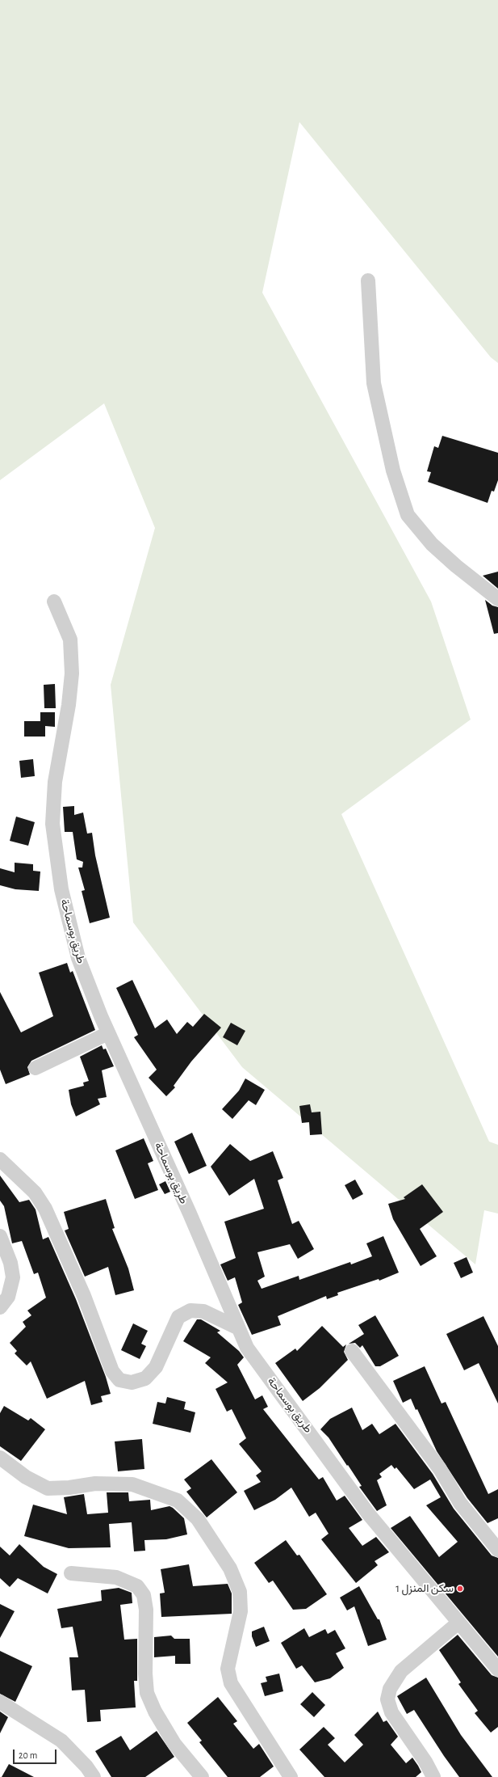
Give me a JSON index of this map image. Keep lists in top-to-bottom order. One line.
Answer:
{"streets":{"street":["طريق بوسماحة"]},"places":["سكن المنزل 1"],"scale_bar":"20 m"}
